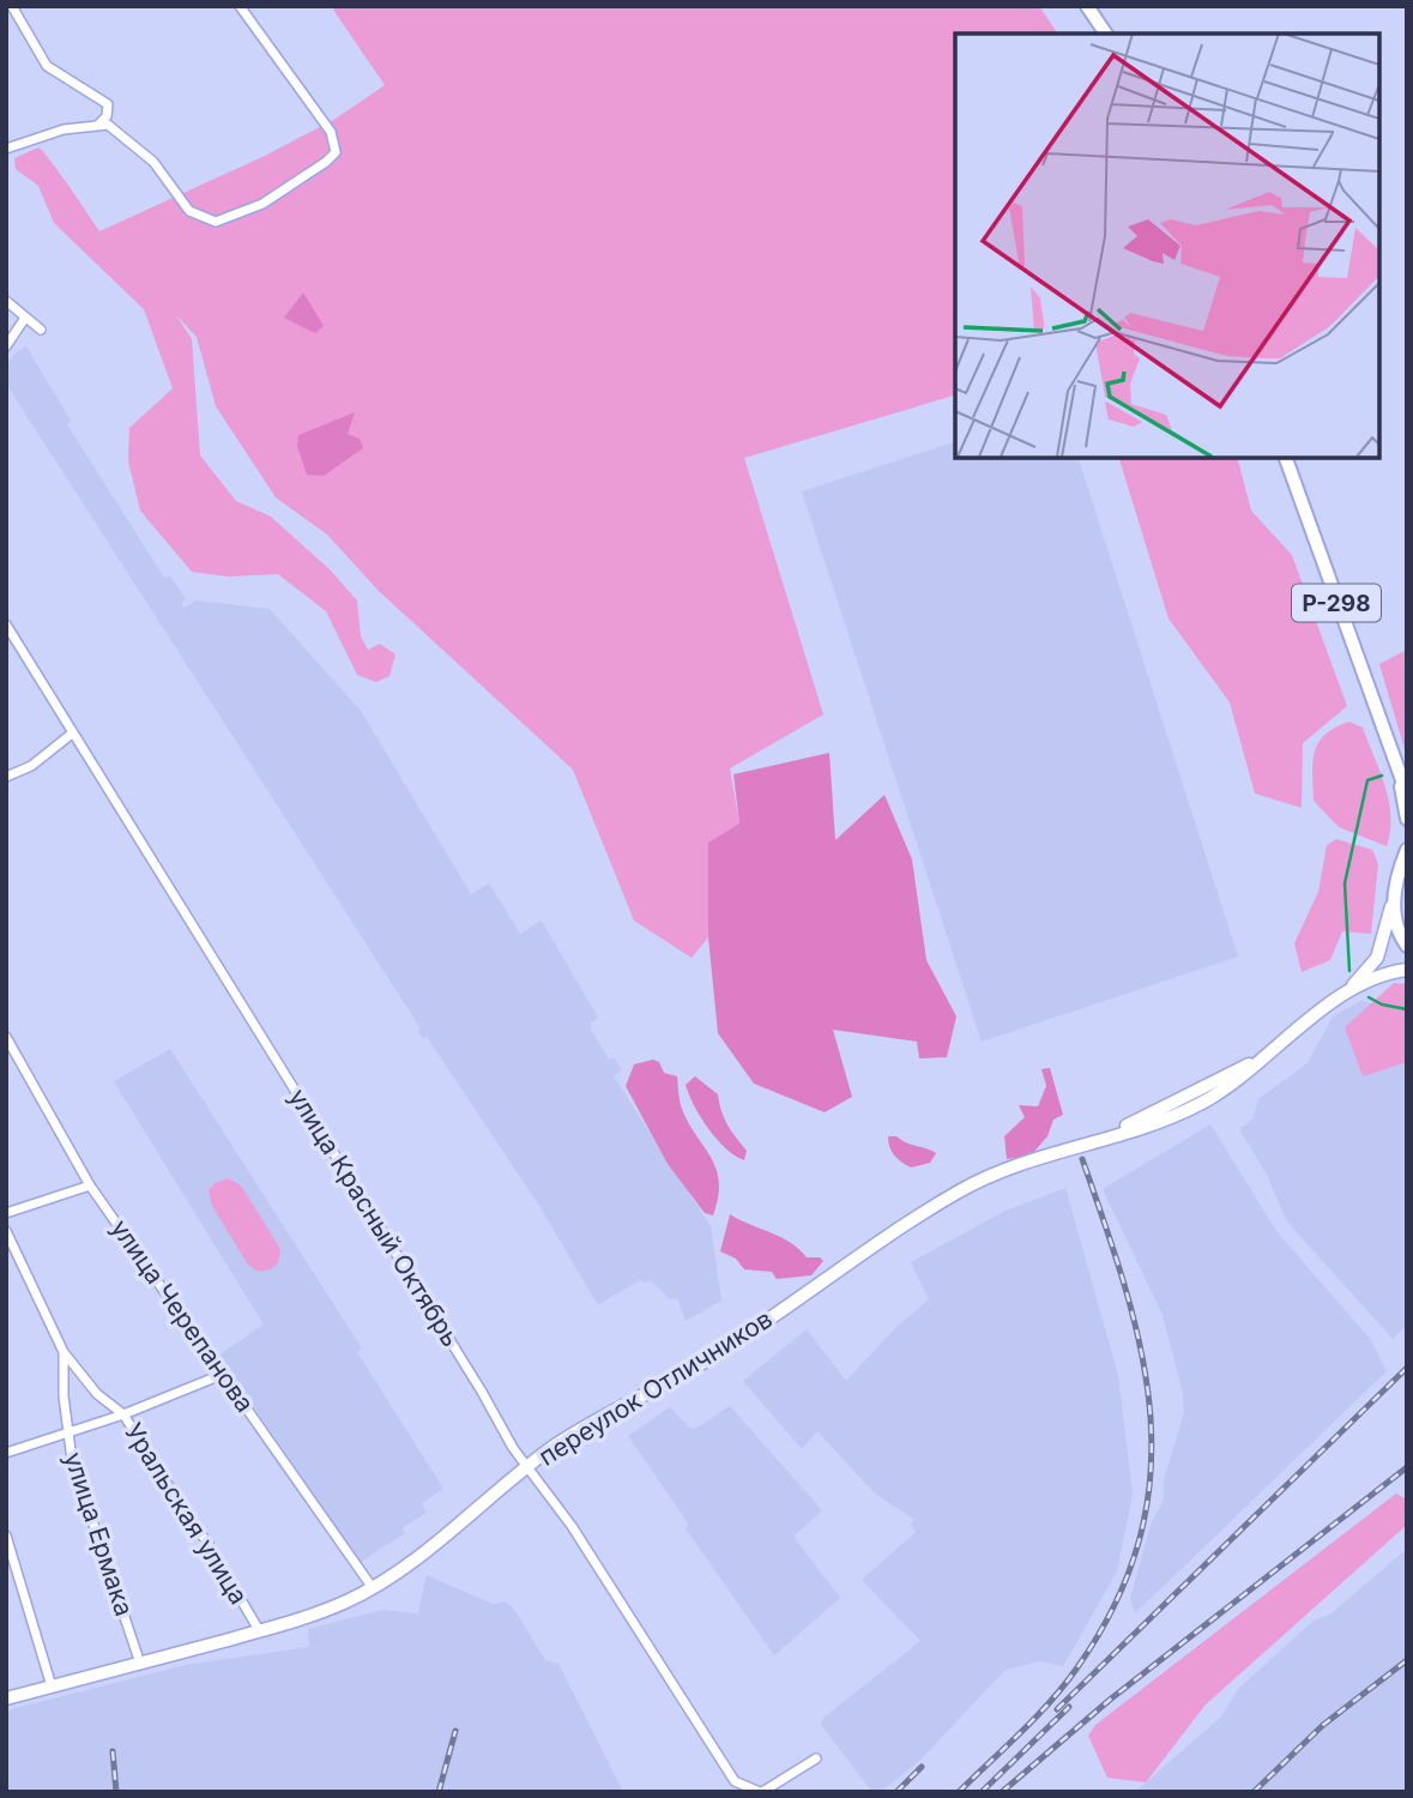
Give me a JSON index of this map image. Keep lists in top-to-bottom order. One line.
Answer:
{"streets":{"highway":["Р-298"],"main road":["переулок Отличников"],"street":["улица Красный Октябрь","улица Черепанова","Уральская улица","улица Ермака"]},"crossings":[["улица Красный Октябрь","переулок Отличников"],["улица Черепанова","переулок Отличников"],["переулок Отличников","Уральская улица"],["переулок Отличников","улица Ермака"],["Уральская улица","улица Ермака"]]}
